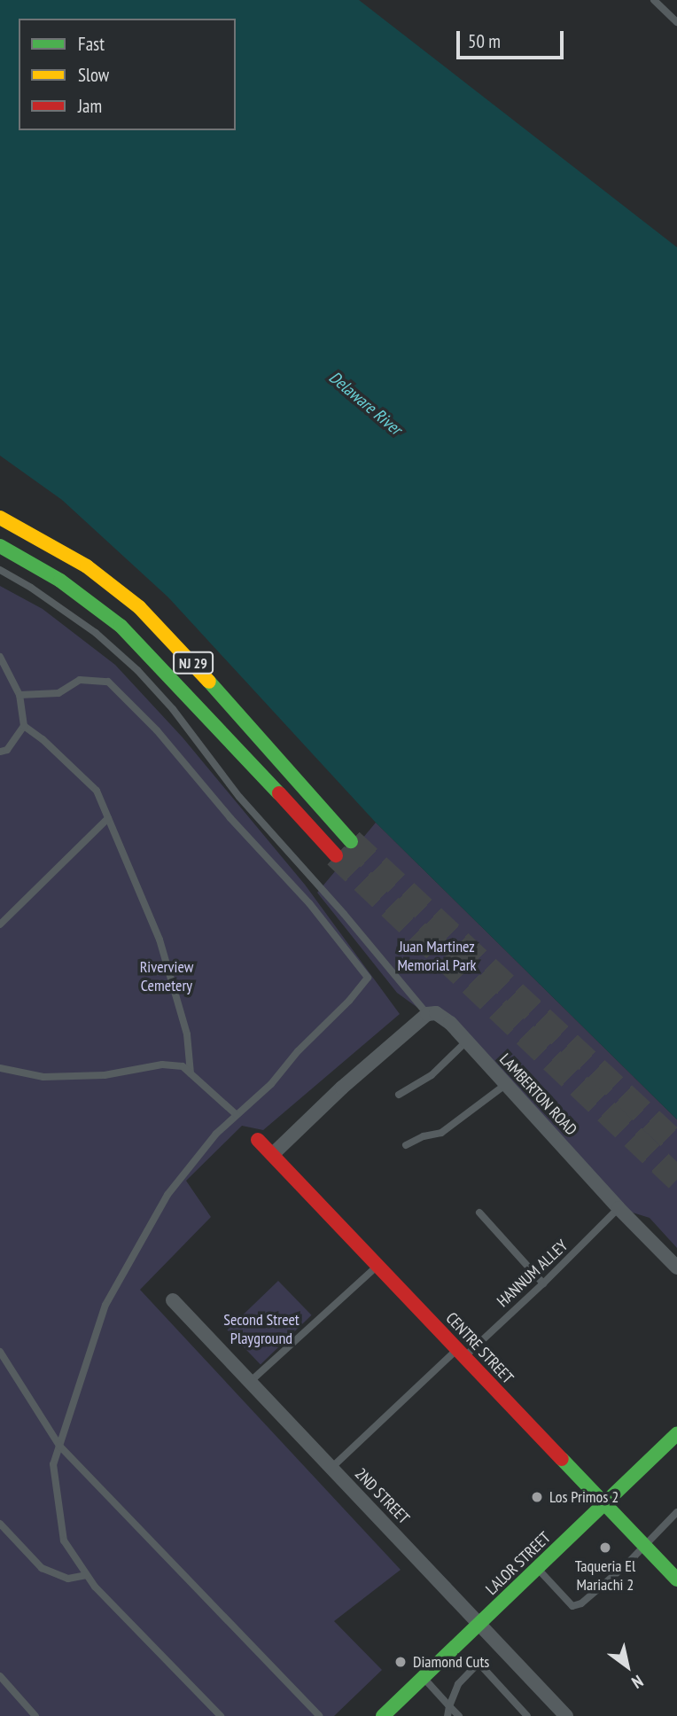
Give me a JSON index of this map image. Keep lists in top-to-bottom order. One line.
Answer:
{"streets":{"main road":["NJ 29","CENTRE STREET","LALOR STREET"],"street":["LAMBERTON ROAD","2ND STREET"],"lane":["HANNUM ALLEY"]},"crossings":[["LAMBERTON ROAD","HANNUM ALLEY"],["HANNUM ALLEY","CENTRE STREET"],["HANNUM ALLEY","2ND STREET"],["CENTRE STREET","LALOR STREET"],["2ND STREET","LALOR STREET"]],"water":["Delaware River"],"parks":["Juan Martinez Memorial Park","Riverview Cemetery","Second Street Playground"],"places":["Los Primos 2","Taqueria El Mariachi 2","Diamond Cuts"],"legend":["Fast","Slow","Jam"],"scale_bar":"50 m","north":"bottom right"}
